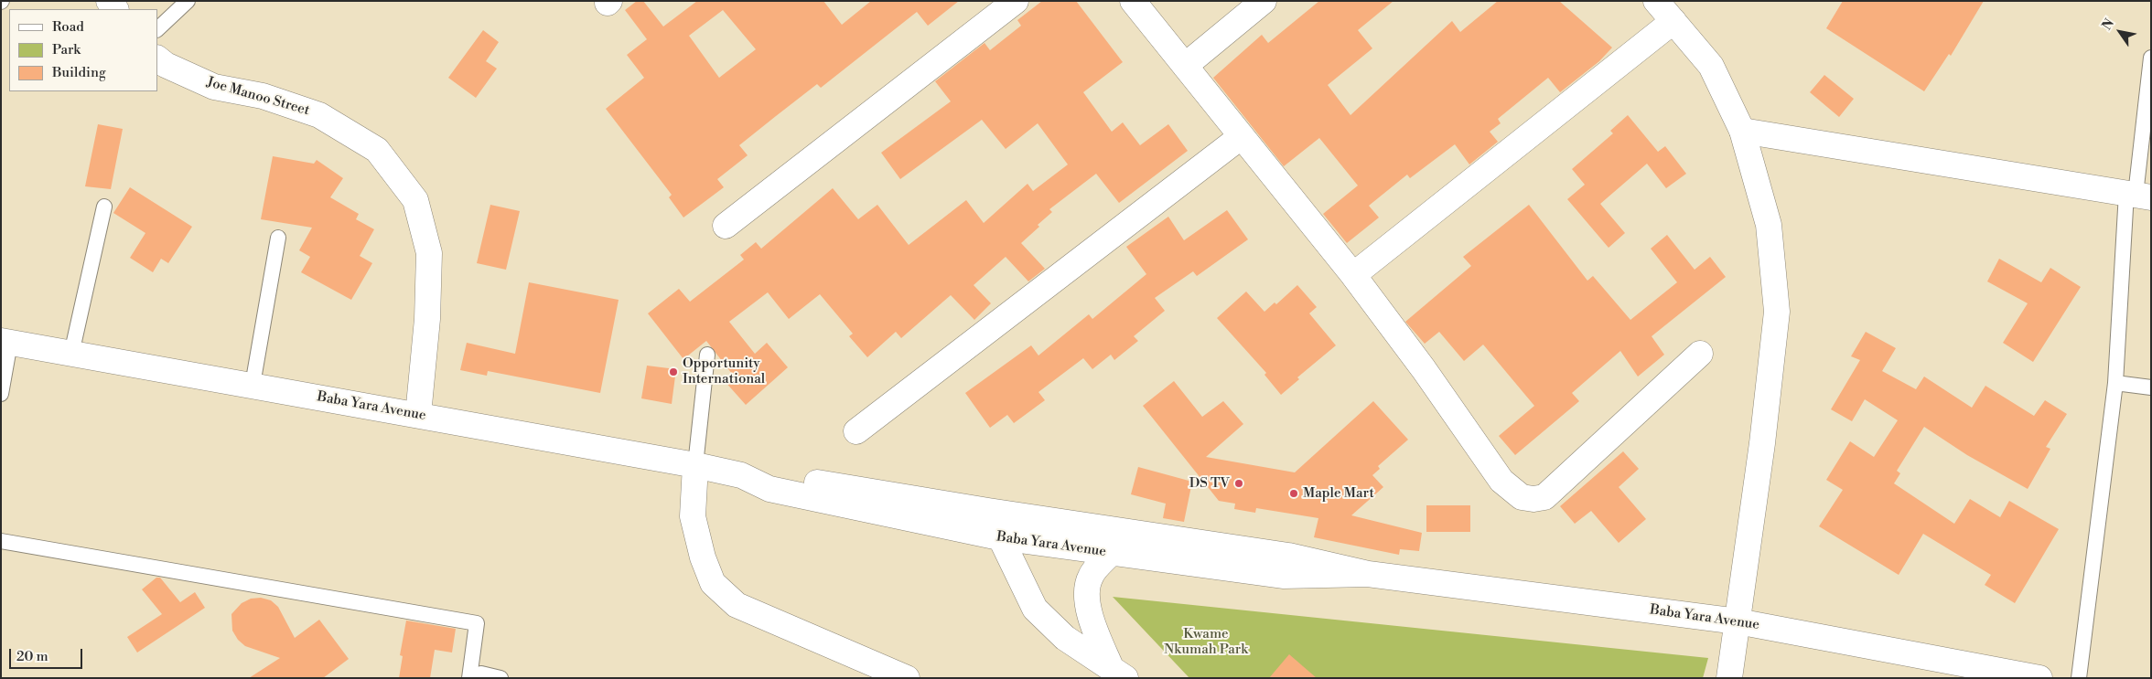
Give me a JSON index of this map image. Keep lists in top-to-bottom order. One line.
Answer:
{"streets":{"street":["Joe Manoo Street","Baba Yara Avenue"]},"crossings":[["Joe Manoo Street","Baba Yara Avenue"]],"parks":["Kwame Nkumah Park"],"places":["Opportunity International","DS TV","Maple Mart"],"legend":["Road","Park","Building"],"scale_bar":"20 m","north":"top left"}
